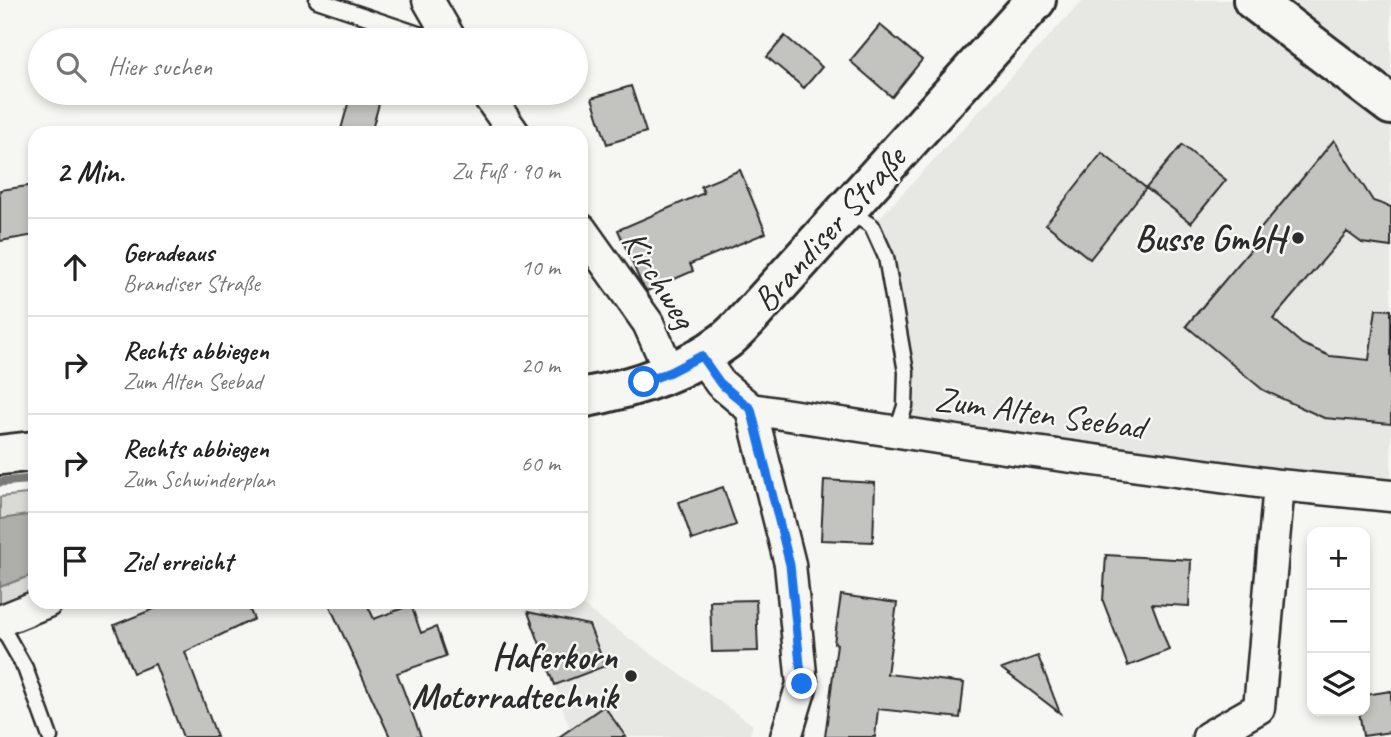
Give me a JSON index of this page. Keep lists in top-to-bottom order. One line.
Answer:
{"streets":{"street":["Brandiser Straße","Kirchweg","Zum Alten Seebad"]},"crossings":[["Brandiser Straße","Kirchweg"]],"places":["Busse GmbH","Haferkorn Motorradtechnik"],"page":{"search":"Hier suchen","heading":["2 Min.","Zu Fuß · 90 m"],"list":[["Geradeaus","Brandiser Straße","10 m"],["Rechts abbiegen","Zum Alten Seebad","20 m"],["Rechts abbiegen","Zum Schwinderplan","60 m"],"Ziel erreicht"],"map_buttons":["+","−"]}}
